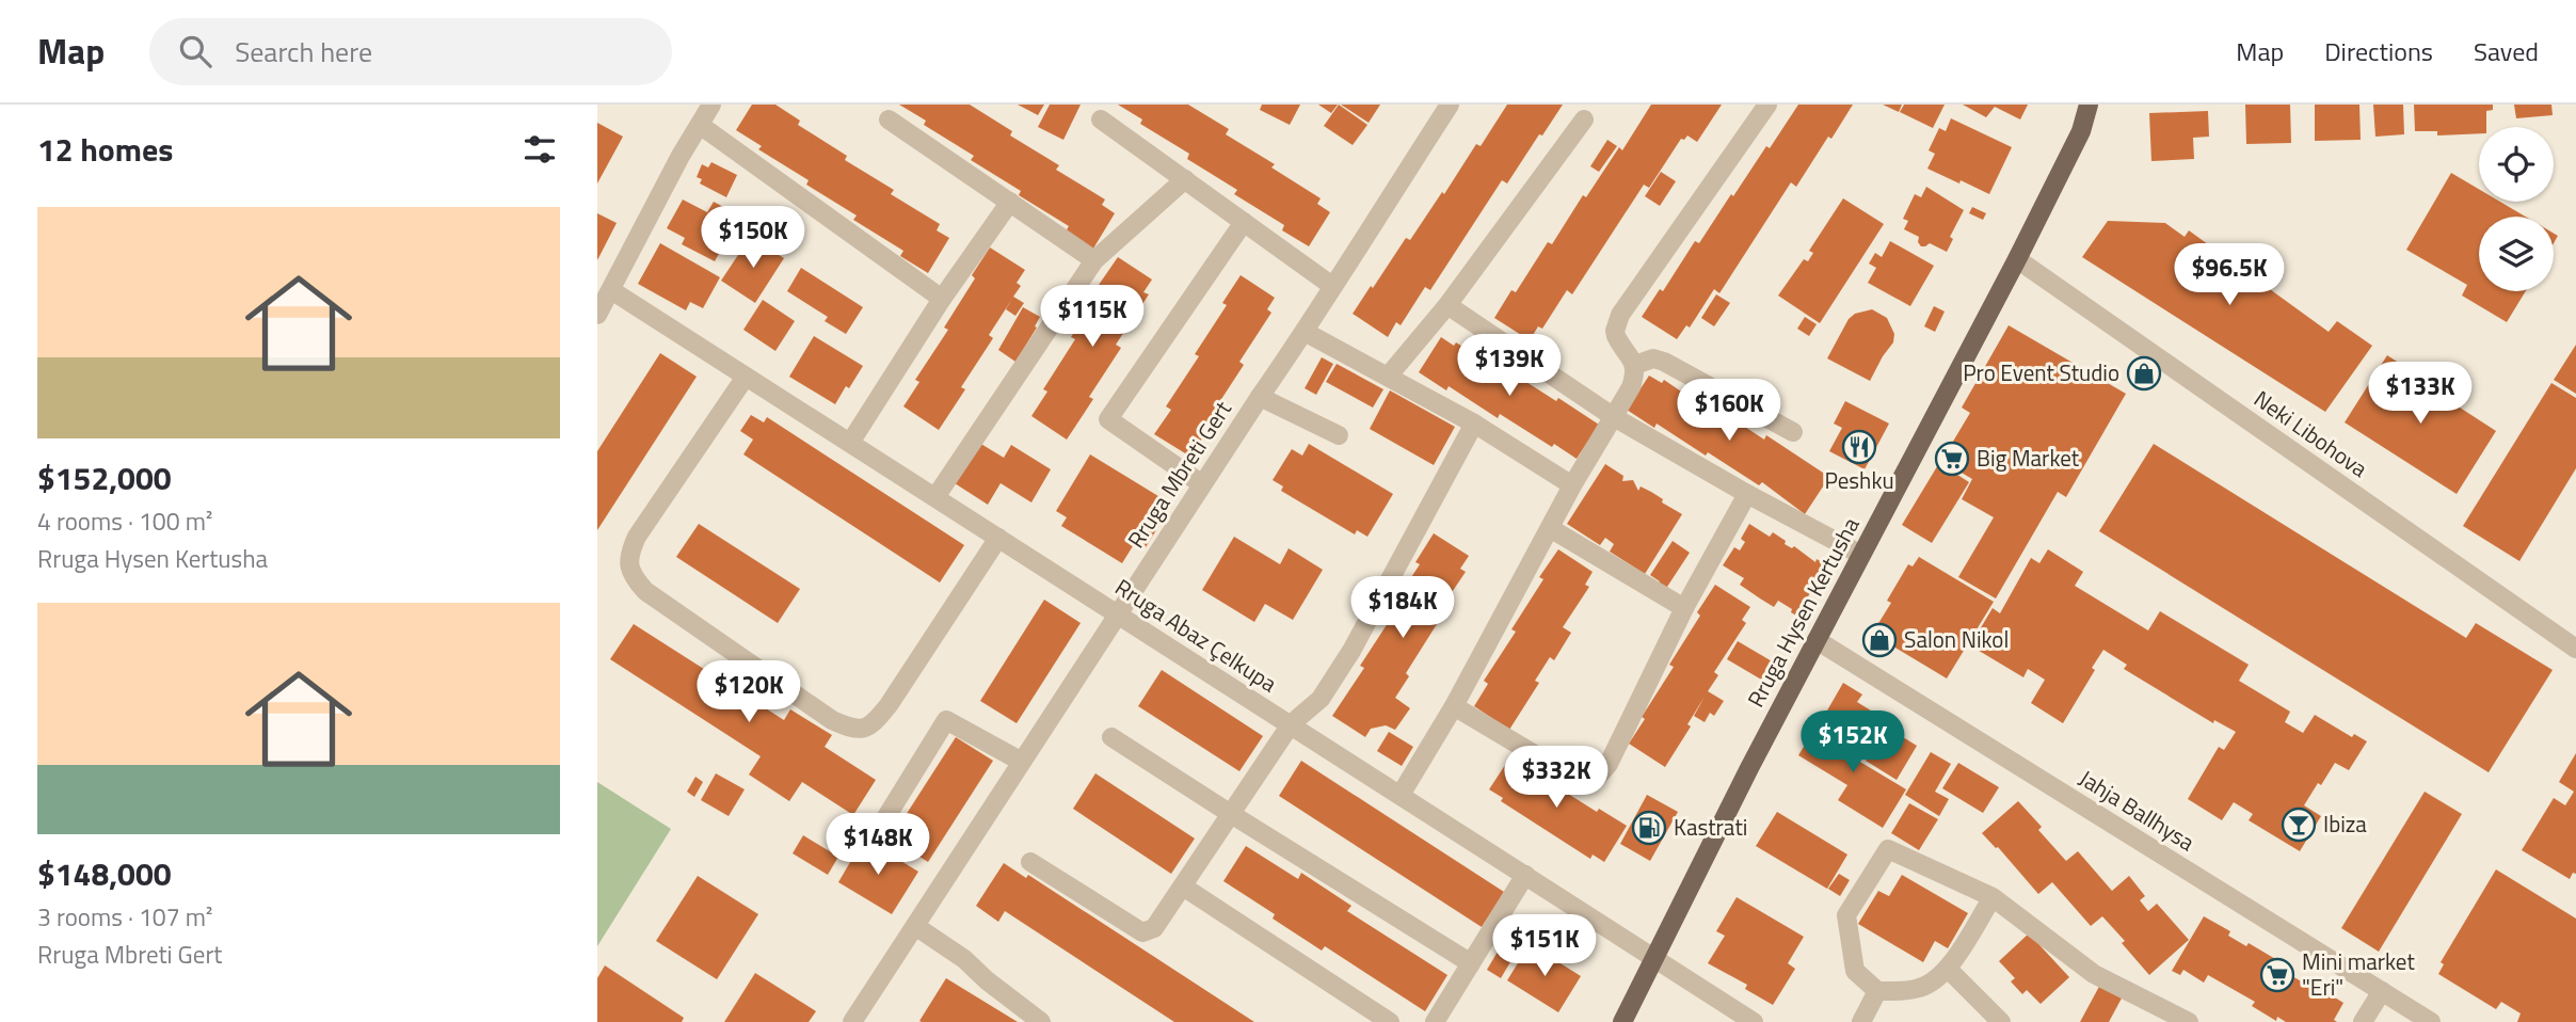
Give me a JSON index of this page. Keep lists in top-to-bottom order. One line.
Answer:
{"streets":{"main road":["Rruga Hysen Kertusha"],"street":["Neki Libohova","Rruga Mbreti Gert","Rruga Abaz Çelkupa","Jahja Ballhysa"]},"crossings":[["Neki Libohova","Rruga Hysen Kertusha"],["Rruga Mbreti Gert","Rruga Abaz Çelkupa"],["Rruga Hysen Kertusha","Rruga Abaz Çelkupa"],["Rruga Hysen Kertusha","Jahja Ballhysa"]],"places":{"shop":["Pro Event Studio","Salon Nikol"],"restaurant":["Peshku"],"supermarket":["Big Market","Mini market \"Eri\""],"bar":["Ibiza"],"fuel station":["Kastrati"]},"page":{"header":"Map","search":"Search here","nav":["Map","Directions","Saved"],"heading":"12 homes","list":[{"name":"$152,000","note":"4 rooms · 100 m² · Rruga Hysen Kertusha"},{"name":"$148,000","note":"3 rooms · 107 m² · Rruga Mbreti Gert"}],"price":["$150K","$96.5K","$115K","$139K","$133K","$160K","$184K","$120K","$152K","$332K","$148K","$151K"]}}
